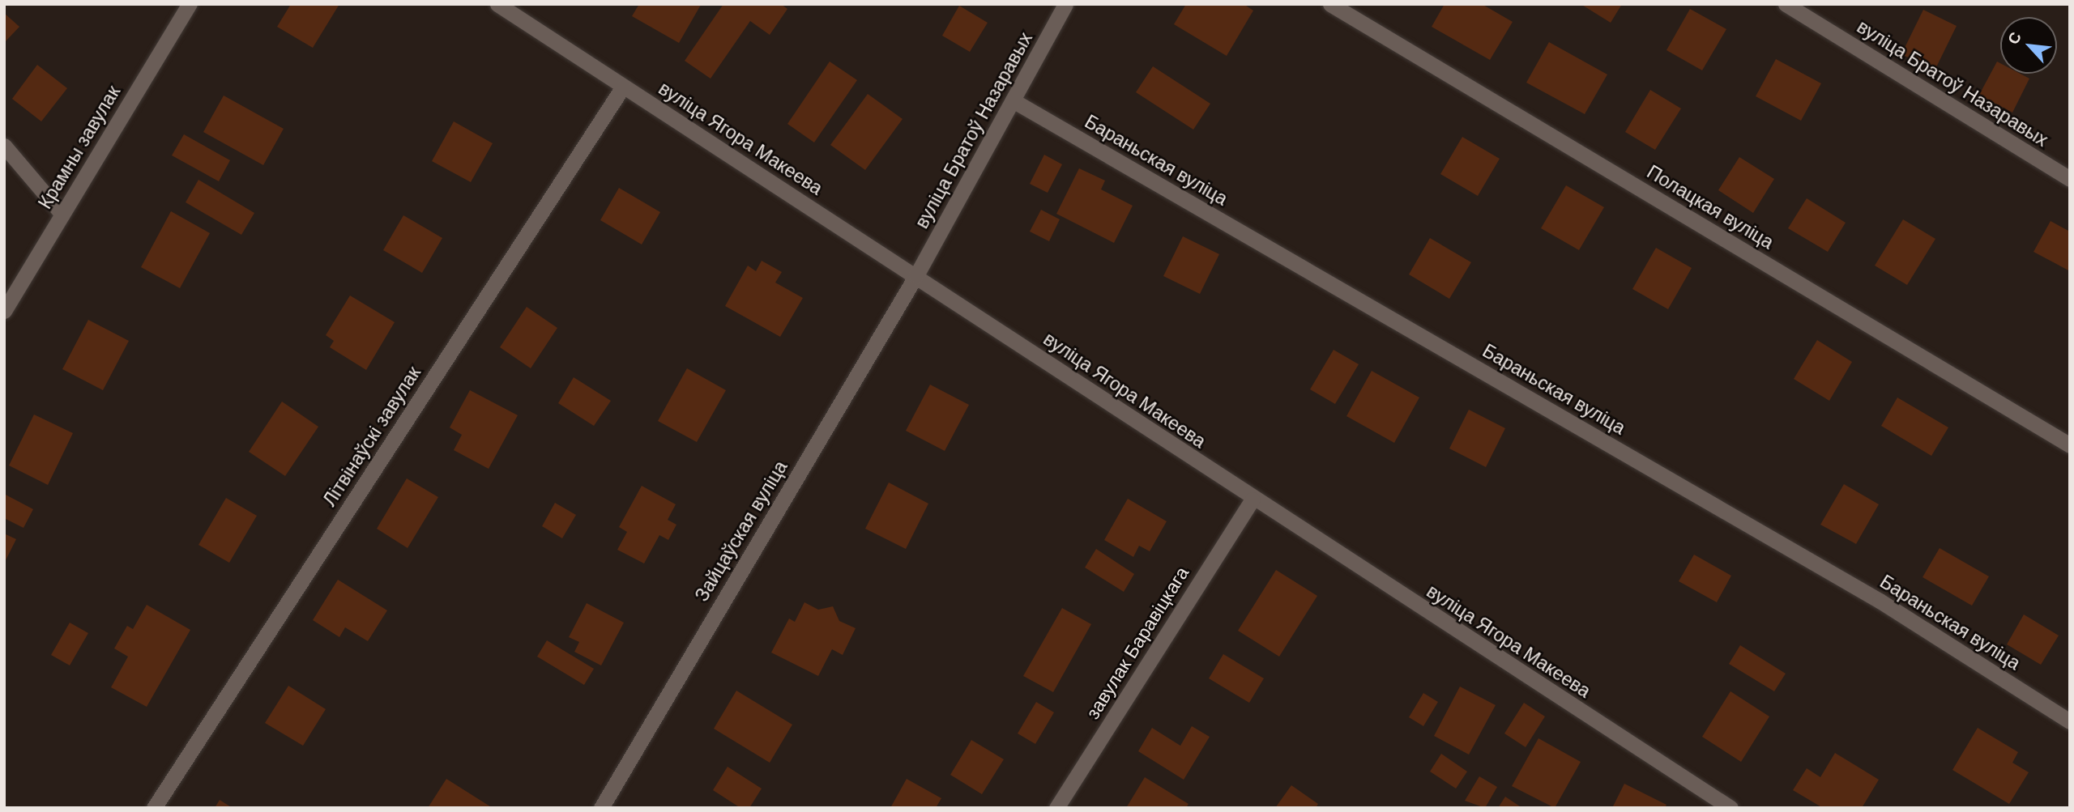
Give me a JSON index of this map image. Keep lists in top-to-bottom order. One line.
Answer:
{"streets":{"street":["вуліца Братоў Назаравых","вуліца Ягора Макеева","Крамны завулак","Бараньская вуліца","Полацкая вуліца","Літвінаўскі завулак","Зайцаўская вуліца","завулак Баравіцкага"]},"crossings":[["вуліца Братоў Назаравых","вуліца Ягора Макеева"],["вуліца Братоў Назаравых","Бараньская вуліца"],["вуліца Братоў Назаравых","Зайцаўская вуліца"],["вуліца Ягора Макеева","Літвінаўскі завулак"],["вуліца Ягора Макеева","Зайцаўская вуліца"],["вуліца Ягора Макеева","завулак Баравіцкага"]],"north":"top left"}
